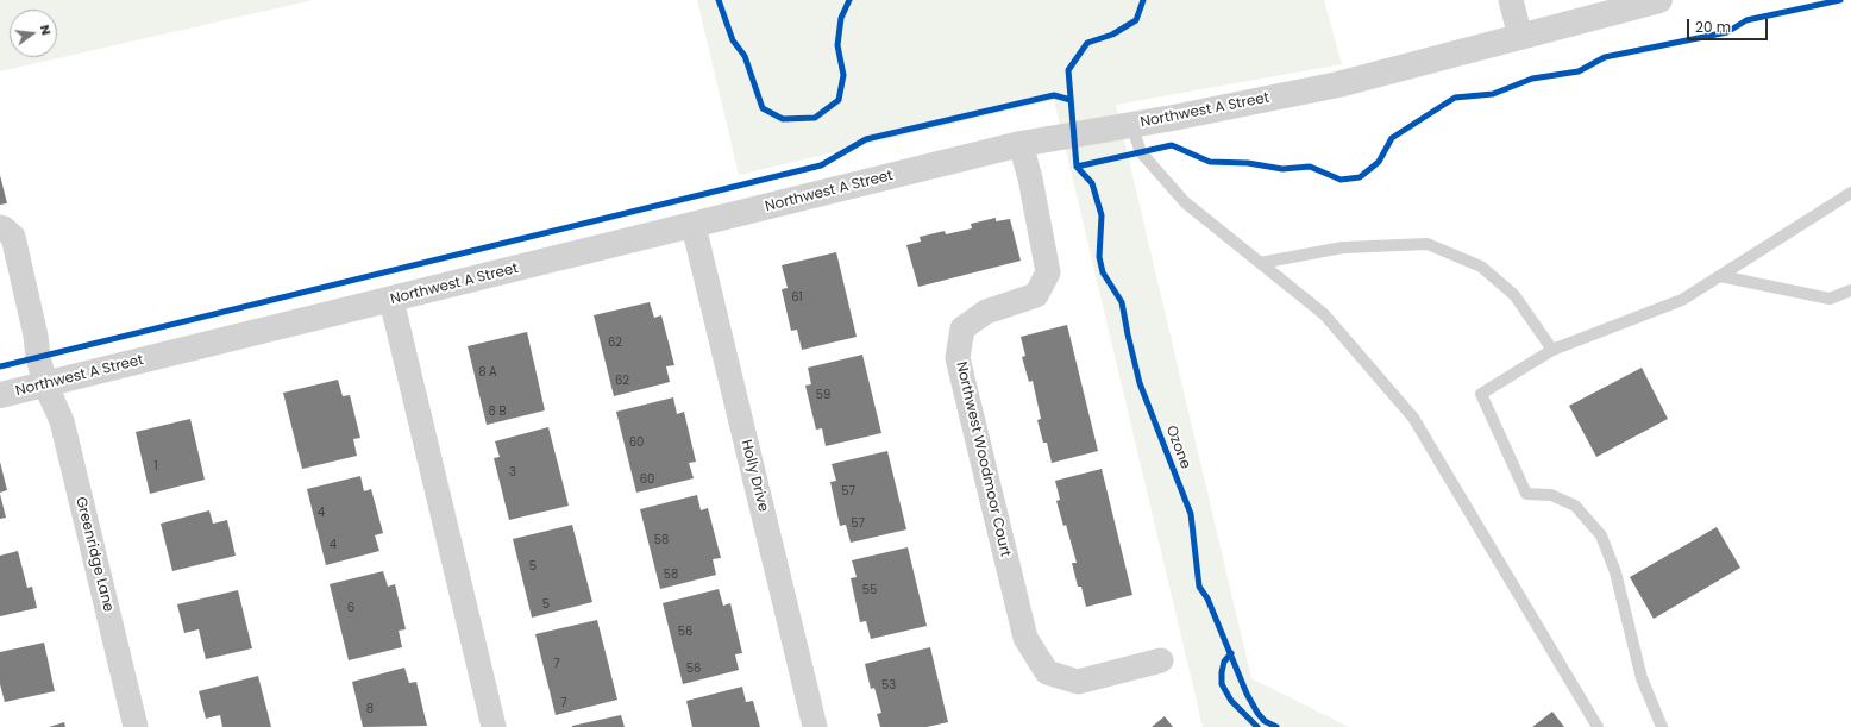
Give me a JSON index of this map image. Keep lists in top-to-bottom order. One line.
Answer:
{"streets":{"street":["Northwest A Street","Northwest Woodmoor Court","Holly Drive","Greenridge Lane"],"cycle path":["Ozone"]},"crossings":[["Northwest A Street","Northwest Woodmoor Court"],["Northwest A Street","Holly Drive"],["Northwest A Street","Greenridge Lane"]],"house_numbers":["61","62","8 A","62","59","8 B","60","1","3","60","57","4","57","58","4","5","58","55","5","6","56","7","56","53","7","8"],"scale_bar":"20 m","north":"right"}
